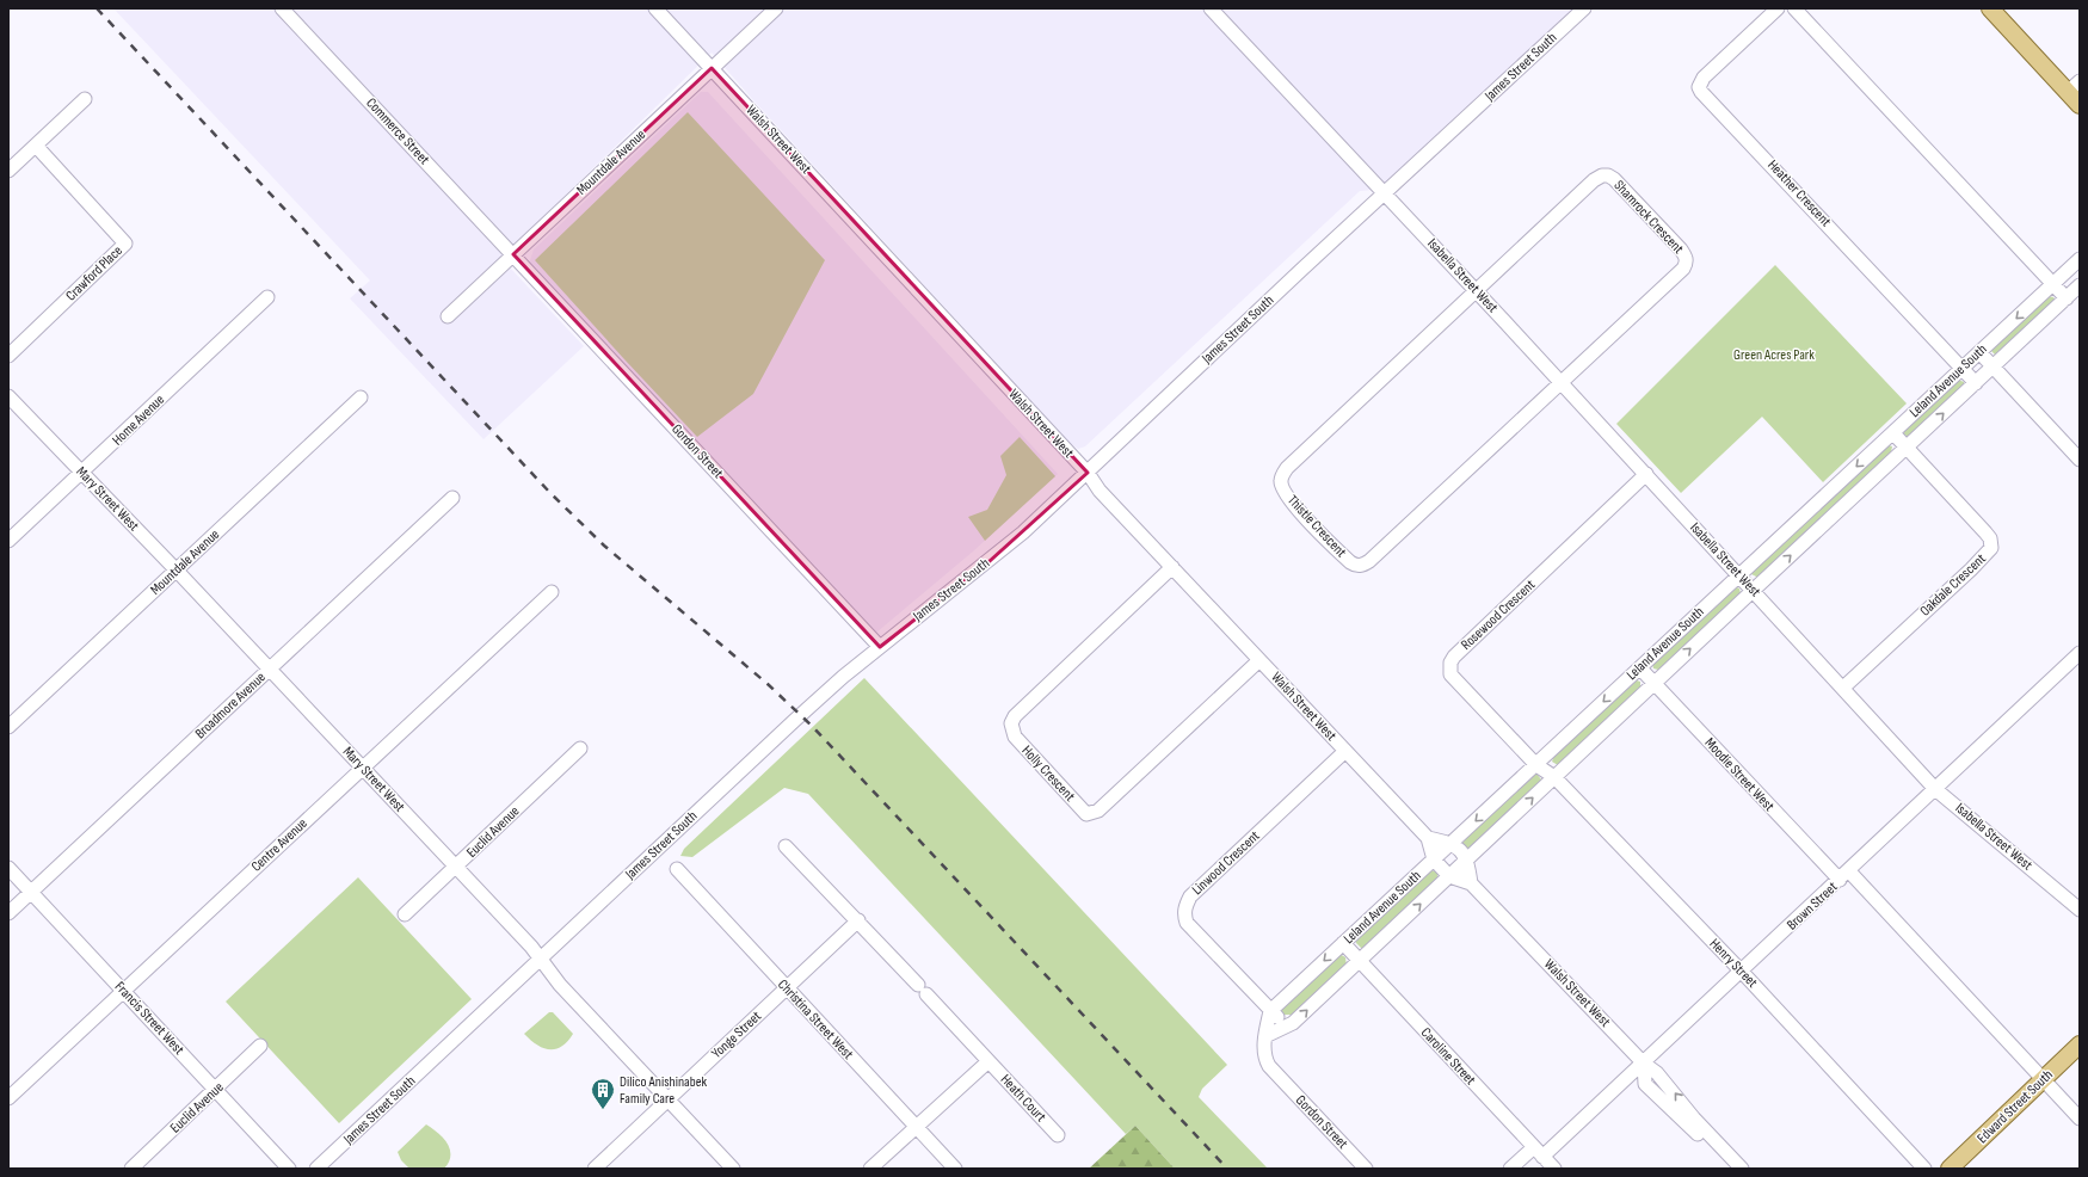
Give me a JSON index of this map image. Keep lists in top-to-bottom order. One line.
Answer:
{"streets":{"main road":["Edward Street South"],"street":["James Street South","Commerce Street","Walsh Street West","Mountdale Avenue","Heather Crescent","Shamrock Crescent","Crawford Place","Isabella Street West","Leland Avenue South","Home Avenue","Gordon Street","Mary Street West","Thistle Crescent","Oakdale Crescent","Rosewood Crescent","Broadmore Avenue","Holly Crescent","Moodie Street West","Euclid Avenue","Centre Avenue","Linwood Crescent","Brown Street","Henry Street","Francis Street West","Christina Street West","Yonge Street","Caroline Street","Heath Court"]},"crossings":[["James Street South","Walsh Street West"],["James Street South","Isabella Street West"],["James Street South","Gordon Street"],["James Street South","Mary Street West"],["Commerce Street","Mountdale Avenue"],["Commerce Street","Gordon Street"],["Walsh Street West","Mountdale Avenue"],["Walsh Street West","Leland Avenue South"],["Walsh Street West","Holly Crescent"],["Walsh Street West","Linwood Crescent"],["Walsh Street West","Brown Street"],["Mountdale Avenue","Gordon Street"],["Mountdale Avenue","Mary Street West"],["Heather Crescent","Leland Avenue South"],["Shamrock Crescent","Isabella Street West"],["Shamrock Crescent","Thistle Crescent"],["Isabella Street West","Leland Avenue South"],["Isabella Street West","Thistle Crescent"],["Isabella Street West","Oakdale Crescent"],["Isabella Street West","Rosewood Crescent"],["Isabella Street West","Brown Street"],["Leland Avenue South","Gordon Street"],["Leland Avenue South","Oakdale Crescent"],["Leland Avenue South","Rosewood Crescent"],["Leland Avenue South","Moodie Street West"],["Leland Avenue South","Linwood Crescent"],["Leland Avenue South","Henry Street"],["Leland Avenue South","Caroline Street"],["Home Avenue","Mary Street West"],["Mary Street West","Broadmore Avenue"],["Mary Street West","Euclid Avenue"],["Mary Street West","Centre Avenue"],["Mary Street West","Yonge Street"],["Rosewood Crescent","Henry Street"],["Broadmore Avenue","Francis Street West"],["Moodie Street West","Brown Street"],["Moodie Street West","Edward Street South"],["Euclid Avenue","Francis Street West"],["Centre Avenue","Francis Street West"],["Brown Street","Henry Street"],["Brown Street","Caroline Street"],["Christina Street West","Yonge Street"],["Yonge Street","Heath Court"]],"parks":["Green Acres Park"],"places":{"building":["Dilico Anishinabek Family Care"]}}
